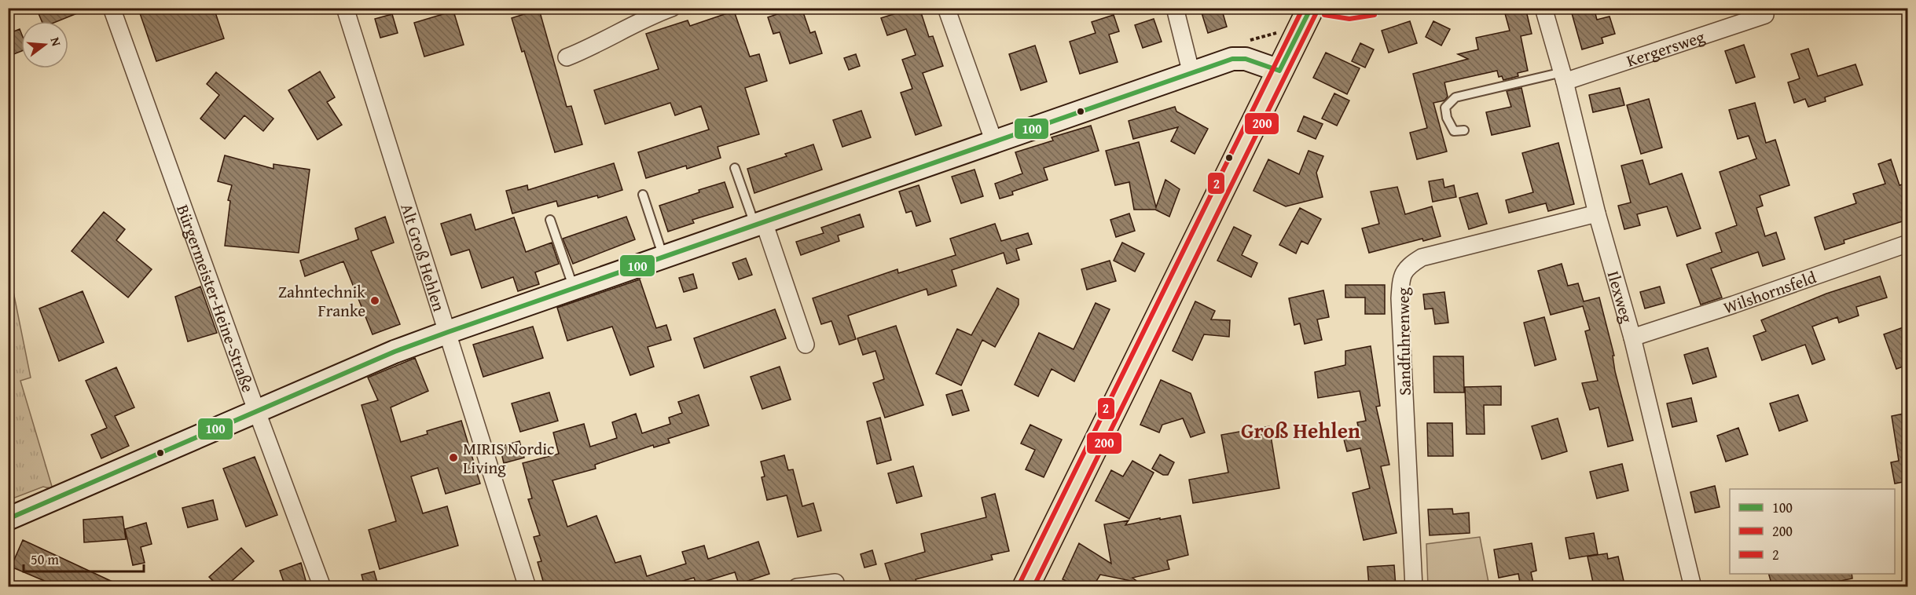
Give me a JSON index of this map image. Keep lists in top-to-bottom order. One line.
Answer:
{"streets":{"street":["Kergersweg","Alt Groß Hehlen","Wilshornsfeld","Ilexweg","Bürgermeister-Heine-Straße","Sandfuhrenweg"]},"crossings":[["Kergersweg","Ilexweg"],["Wilshornsfeld","Ilexweg"],["Ilexweg","Sandfuhrenweg"]],"districts":["Groß Hehlen"],"places":["Zahntechnik Franke","MIRIS Nordic Living"],"lines":["transit line 100","transit line 2","transit line 200"],"legend":["100","200","2"],"scale_bar":"50 m","north":"right"}
